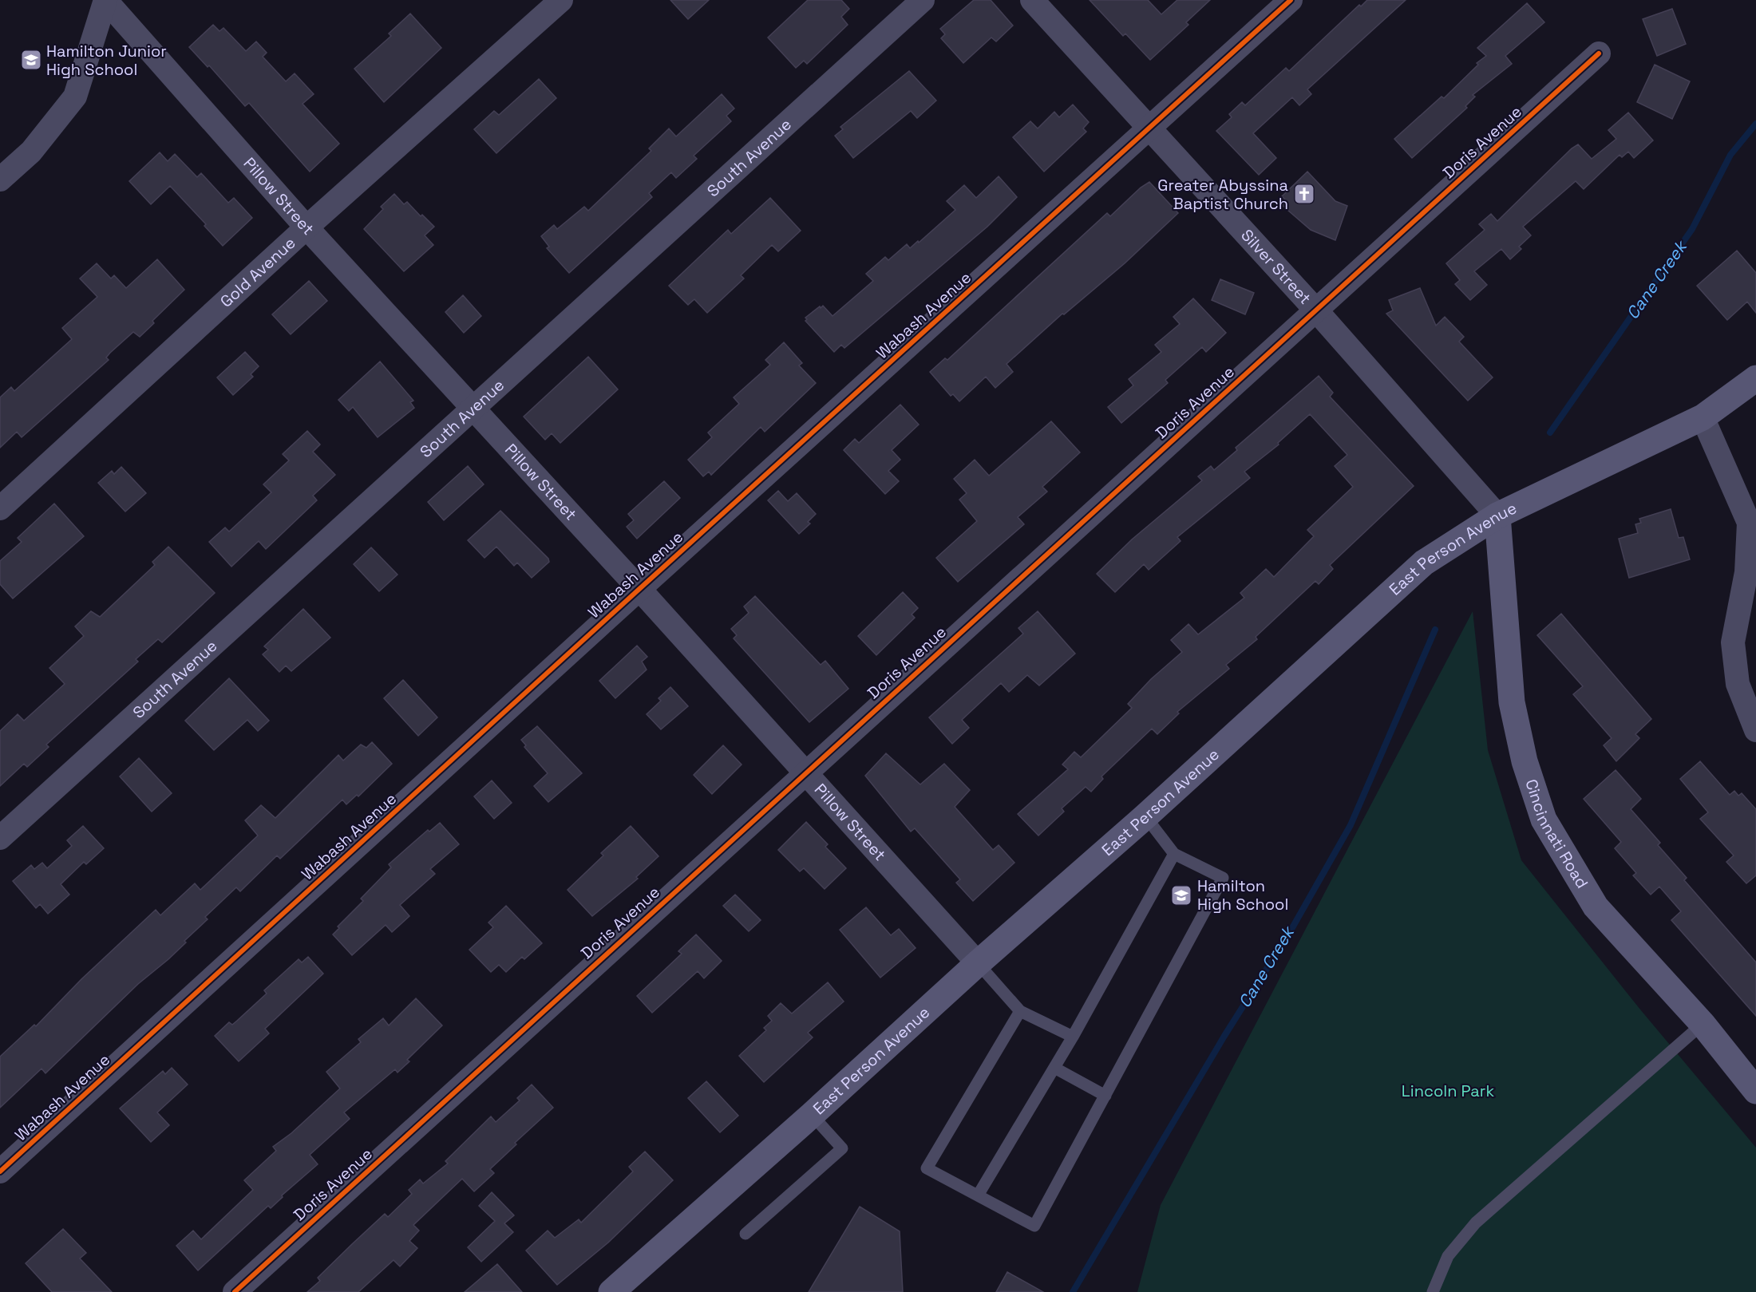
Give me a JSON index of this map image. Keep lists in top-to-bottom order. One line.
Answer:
{"streets":{"main road":["East Person Avenue","Cincinnati Road"],"street":["Doris Avenue","South Avenue","Pillow Street","Silver Street","Gold Avenue","Wabash Avenue"]},"crossings":[["Doris Avenue","Pillow Street"],["Doris Avenue","Silver Street"],["South Avenue","Pillow Street"],["Pillow Street","Gold Avenue"],["Pillow Street","Wabash Avenue"],["Pillow Street","East Person Avenue"],["Silver Street","Wabash Avenue"],["Silver Street","East Person Avenue"],["Silver Street","Cincinnati Road"],["East Person Avenue","Cincinnati Road"]],"water":["Cane Creek"],"parks":["Lincoln Park"],"places":{"school or university":["Hamilton Junior High School","Hamilton High School"],"church":["Greater Abyssina Baptist Church"]}}
